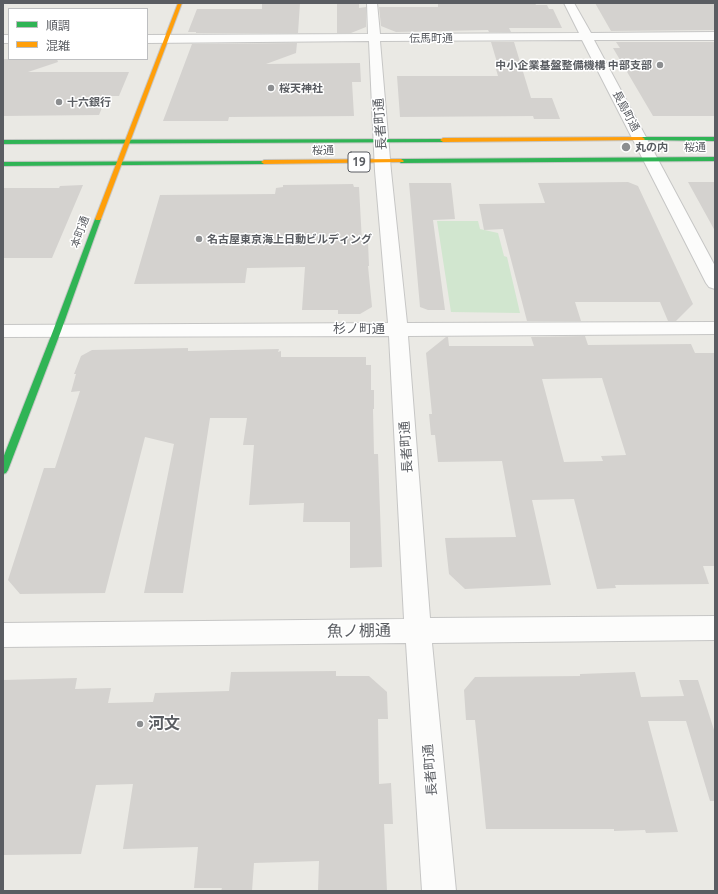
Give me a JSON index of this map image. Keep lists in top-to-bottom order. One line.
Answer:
{"streets":{"main road":["桜通","19","本町通"],"street":["伝馬町通","長島町通","長者町通","杉ノ町通","魚ノ棚通"]},"crossings":[["伝馬町通","長島町通"],["伝馬町通","長者町通"],["伝馬町通","本町通"],["長島町通","桜通"],["長者町通","桜通"],["長者町通","杉ノ町通"],["長者町通","魚ノ棚通"],["桜通","本町通"],["本町通","杉ノ町通"]],"places":["中小企業基盤整備機構 中部支部","桜天神社","十六銀行","丸の内","名古屋東京海上日動ビルディング","河文"],"legend":["順調","混雑"]}
